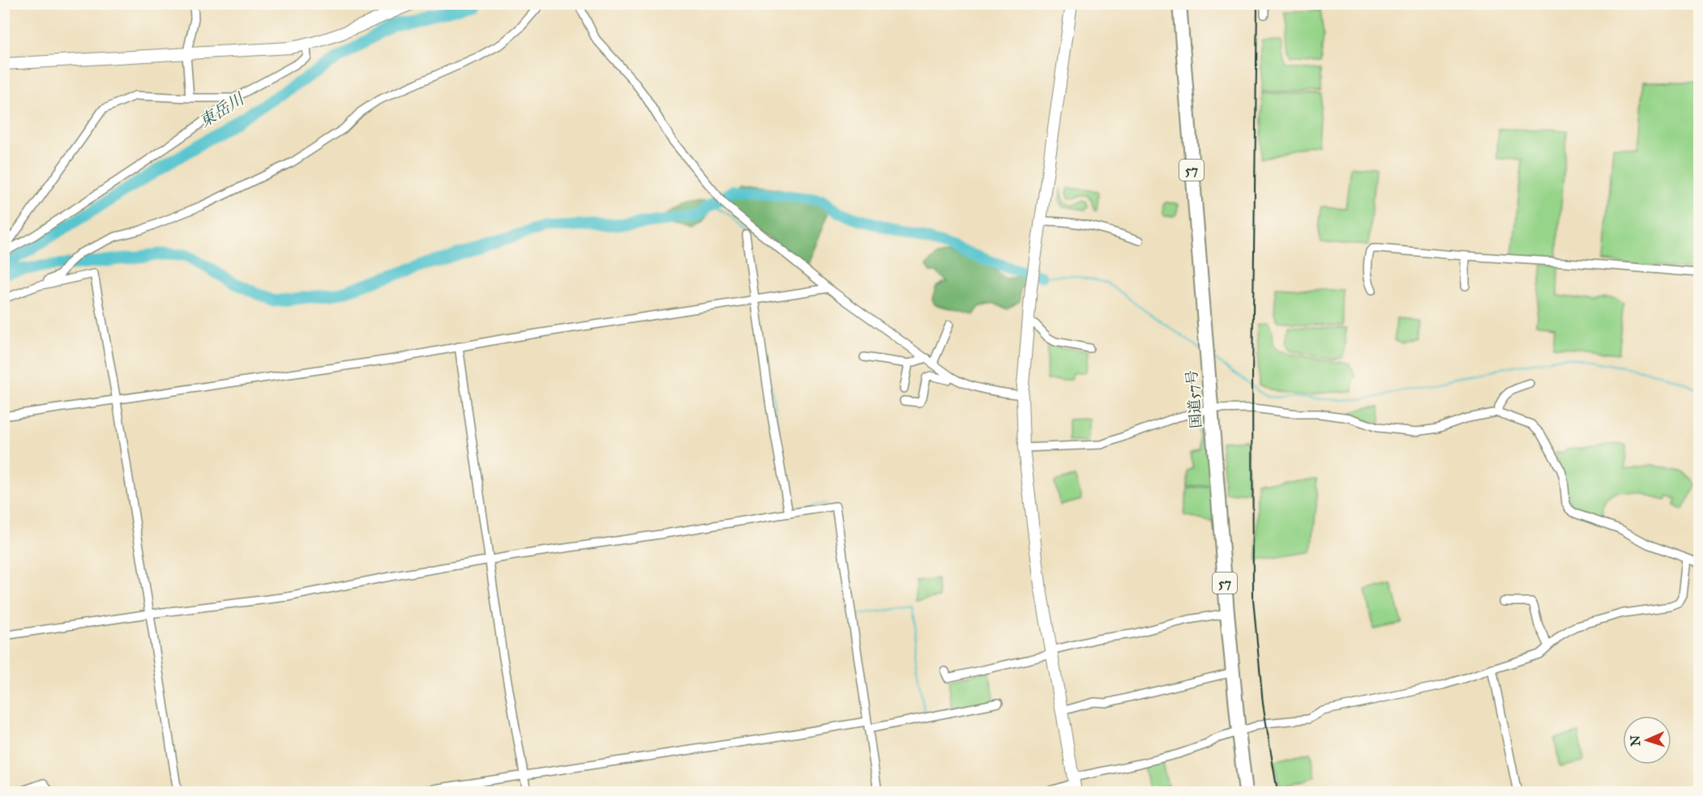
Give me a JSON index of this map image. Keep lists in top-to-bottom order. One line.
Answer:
{"streets":{"highway":["57","国道57号"]},"water":["東岳川"],"north":"left"}
